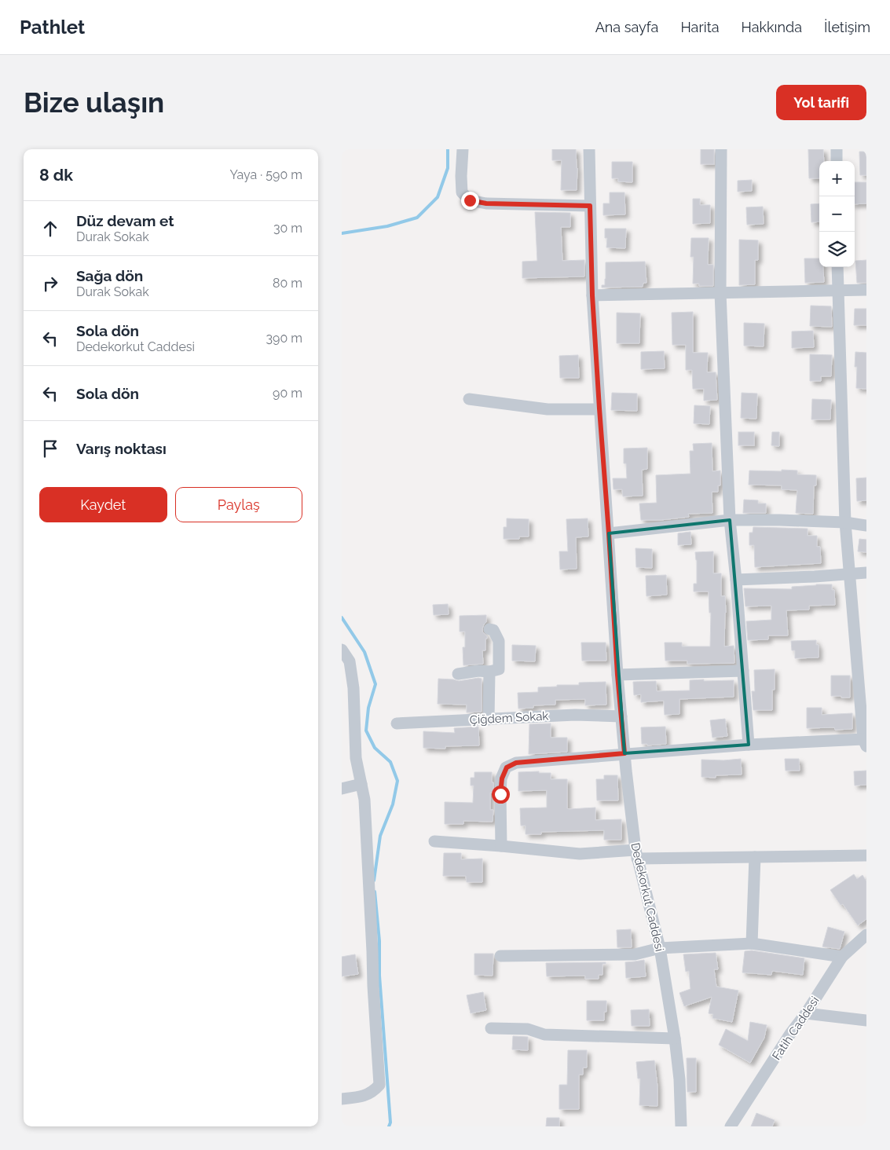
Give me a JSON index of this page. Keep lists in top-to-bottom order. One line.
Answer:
{"streets":{"street":["Çiğdem Sokak","Dedekorkut Caddesi","Fatih Caddesi"]},"crossings":[["Çiğdem Sokak","Dedekorkut Caddesi"]],"page":{"header":"Pathlet","nav":["Ana sayfa","Harita","Hakkında","İletişim"],"buttons":["Yol tarifi",["Kaydet","Paylaş"]],"title":"Bize ulaşın","heading":["8 dk","Yaya · 590 m"],"map_buttons":["+","−"],"list":[["Düz devam et","Durak Sokak","30 m"],["Sağa dön","Durak Sokak","80 m"],["Sola dön","Dedekorkut Caddesi","390 m"],["Sola dön","90 m"],"Varış noktası"]}}
